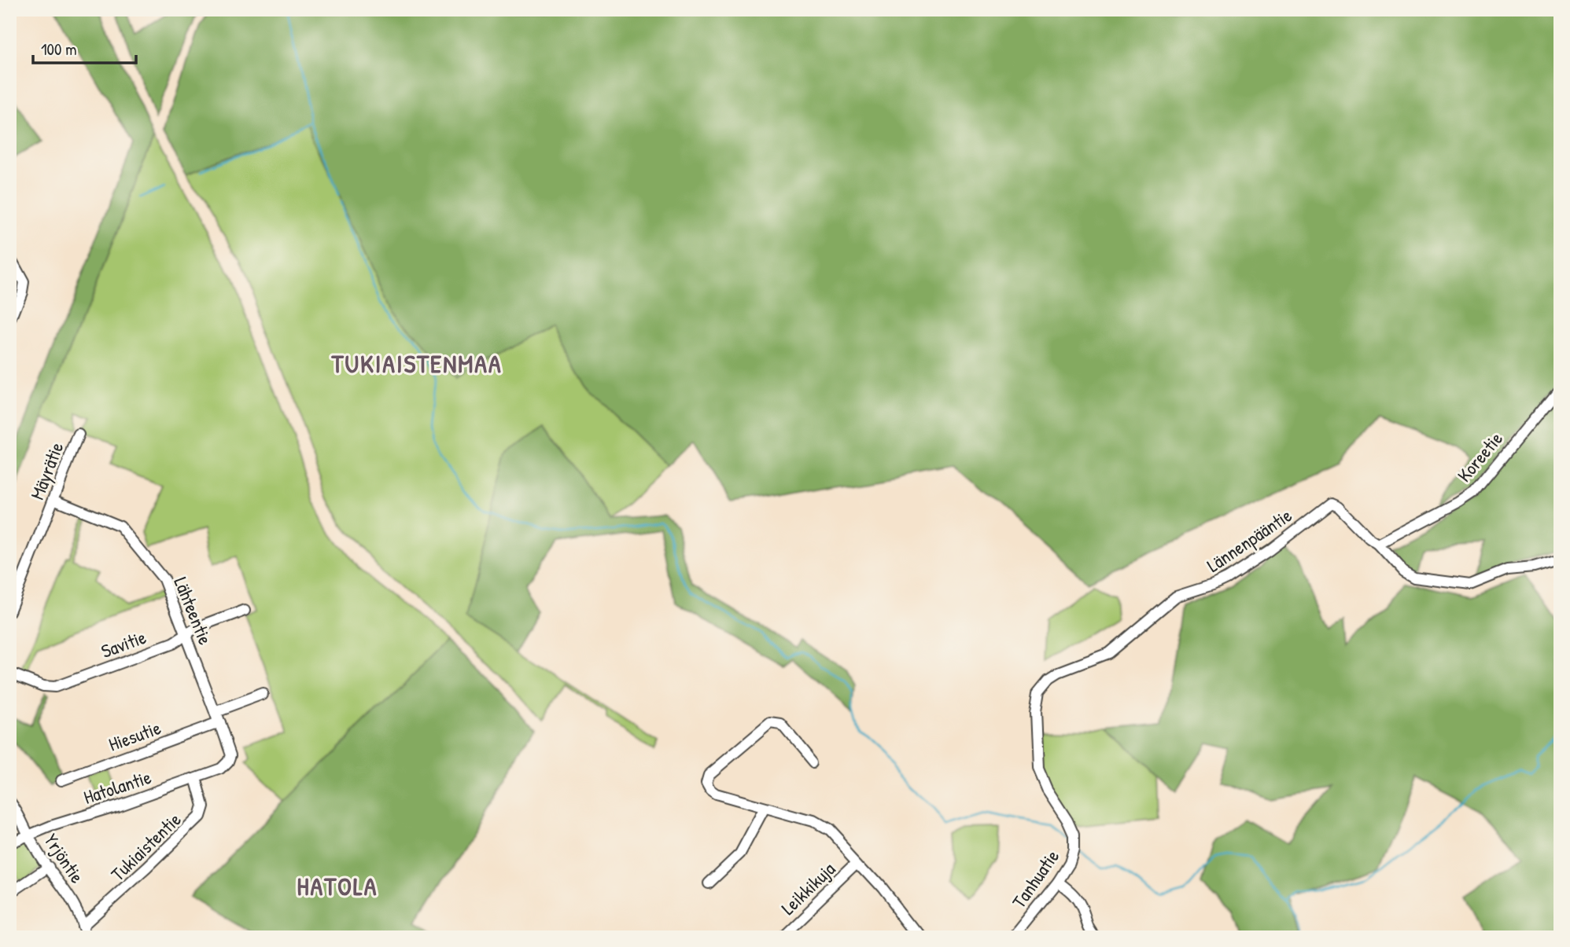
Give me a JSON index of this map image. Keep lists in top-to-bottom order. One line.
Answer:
{"streets":{"street":["Koreetie","Mäyrätie","Lännenpääntie","Lähteentie","Savitie","Hiesutie","Hatolantie","Tukiaistentie","Yrjöntie","Tanhuatie","Leikkikuja"]},"crossings":[["Koreetie","Lännenpääntie"],["Mäyrätie","Lähteentie"],["Lännenpääntie","Tanhuatie"],["Lähteentie","Savitie"],["Lähteentie","Hiesutie"],["Lähteentie","Hatolantie"],["Hatolantie","Tukiaistentie"],["Hatolantie","Yrjöntie"],["Tukiaistentie","Yrjöntie"]],"districts":["TUKIAISTENMAA","HATOLA"],"scale_bar":"100 m"}
